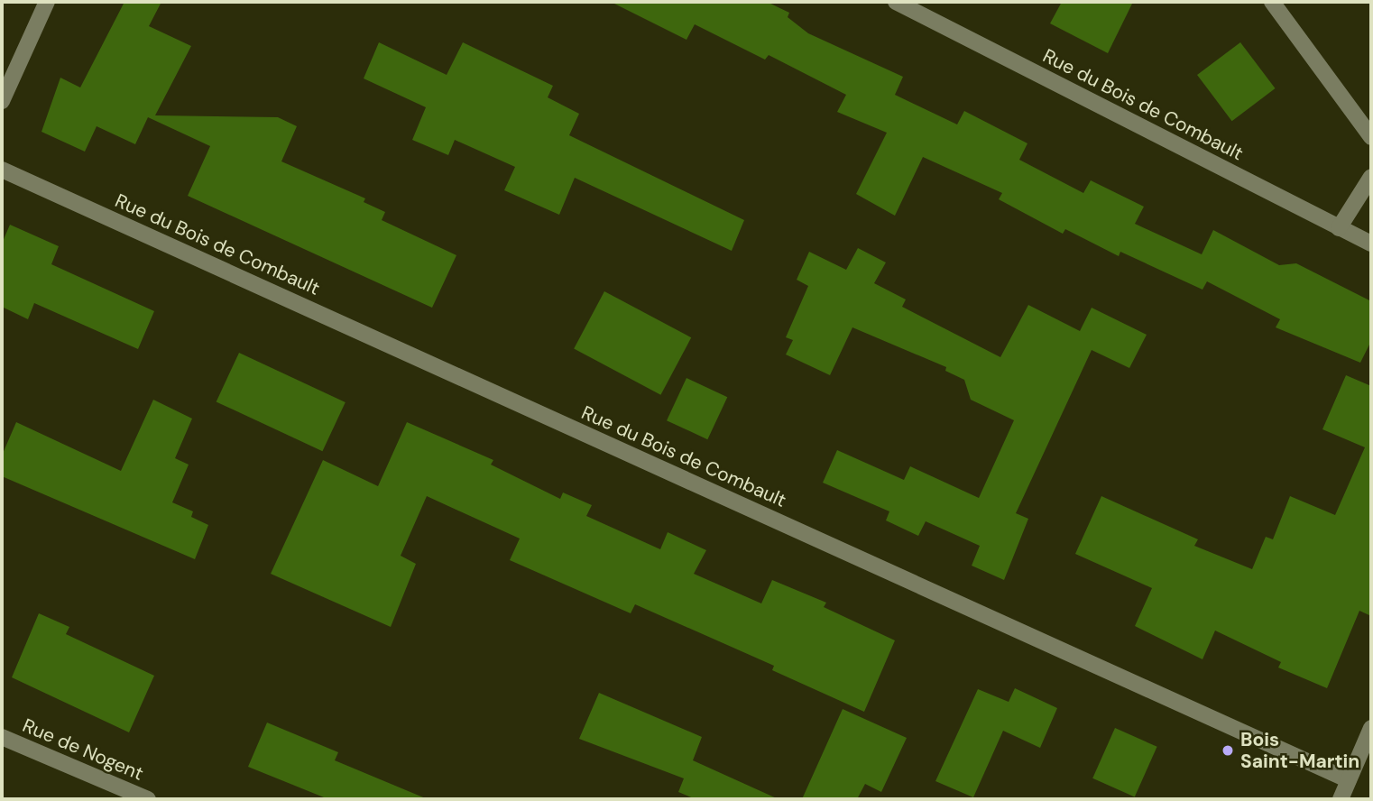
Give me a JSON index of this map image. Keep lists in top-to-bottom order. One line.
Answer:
{"streets":{"street":["Rue du Bois de Combault","Rue de Nogent"]},"places":["Bois Saint-Martin"]}
